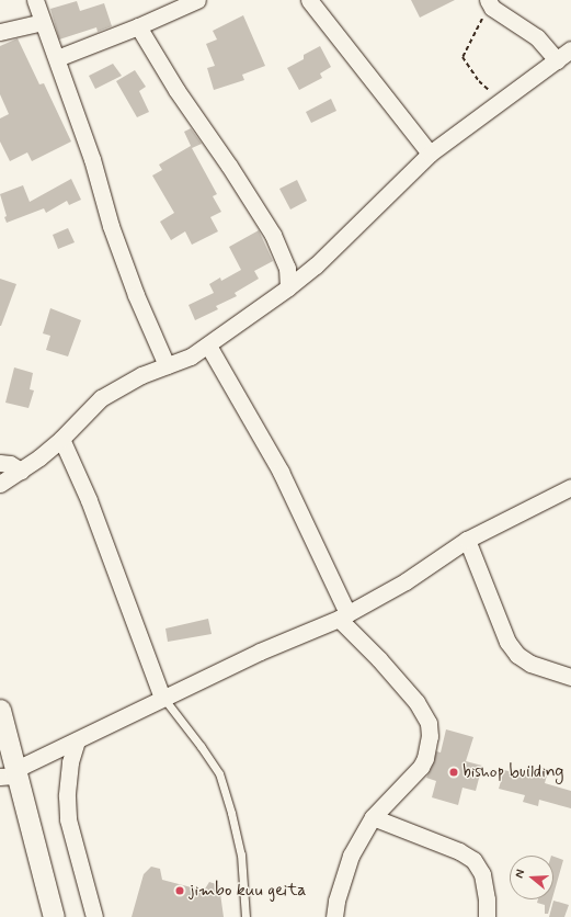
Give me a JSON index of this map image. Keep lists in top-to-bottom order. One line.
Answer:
{"places":["bishop building","jimbo kuu geita"],"north":"left"}
